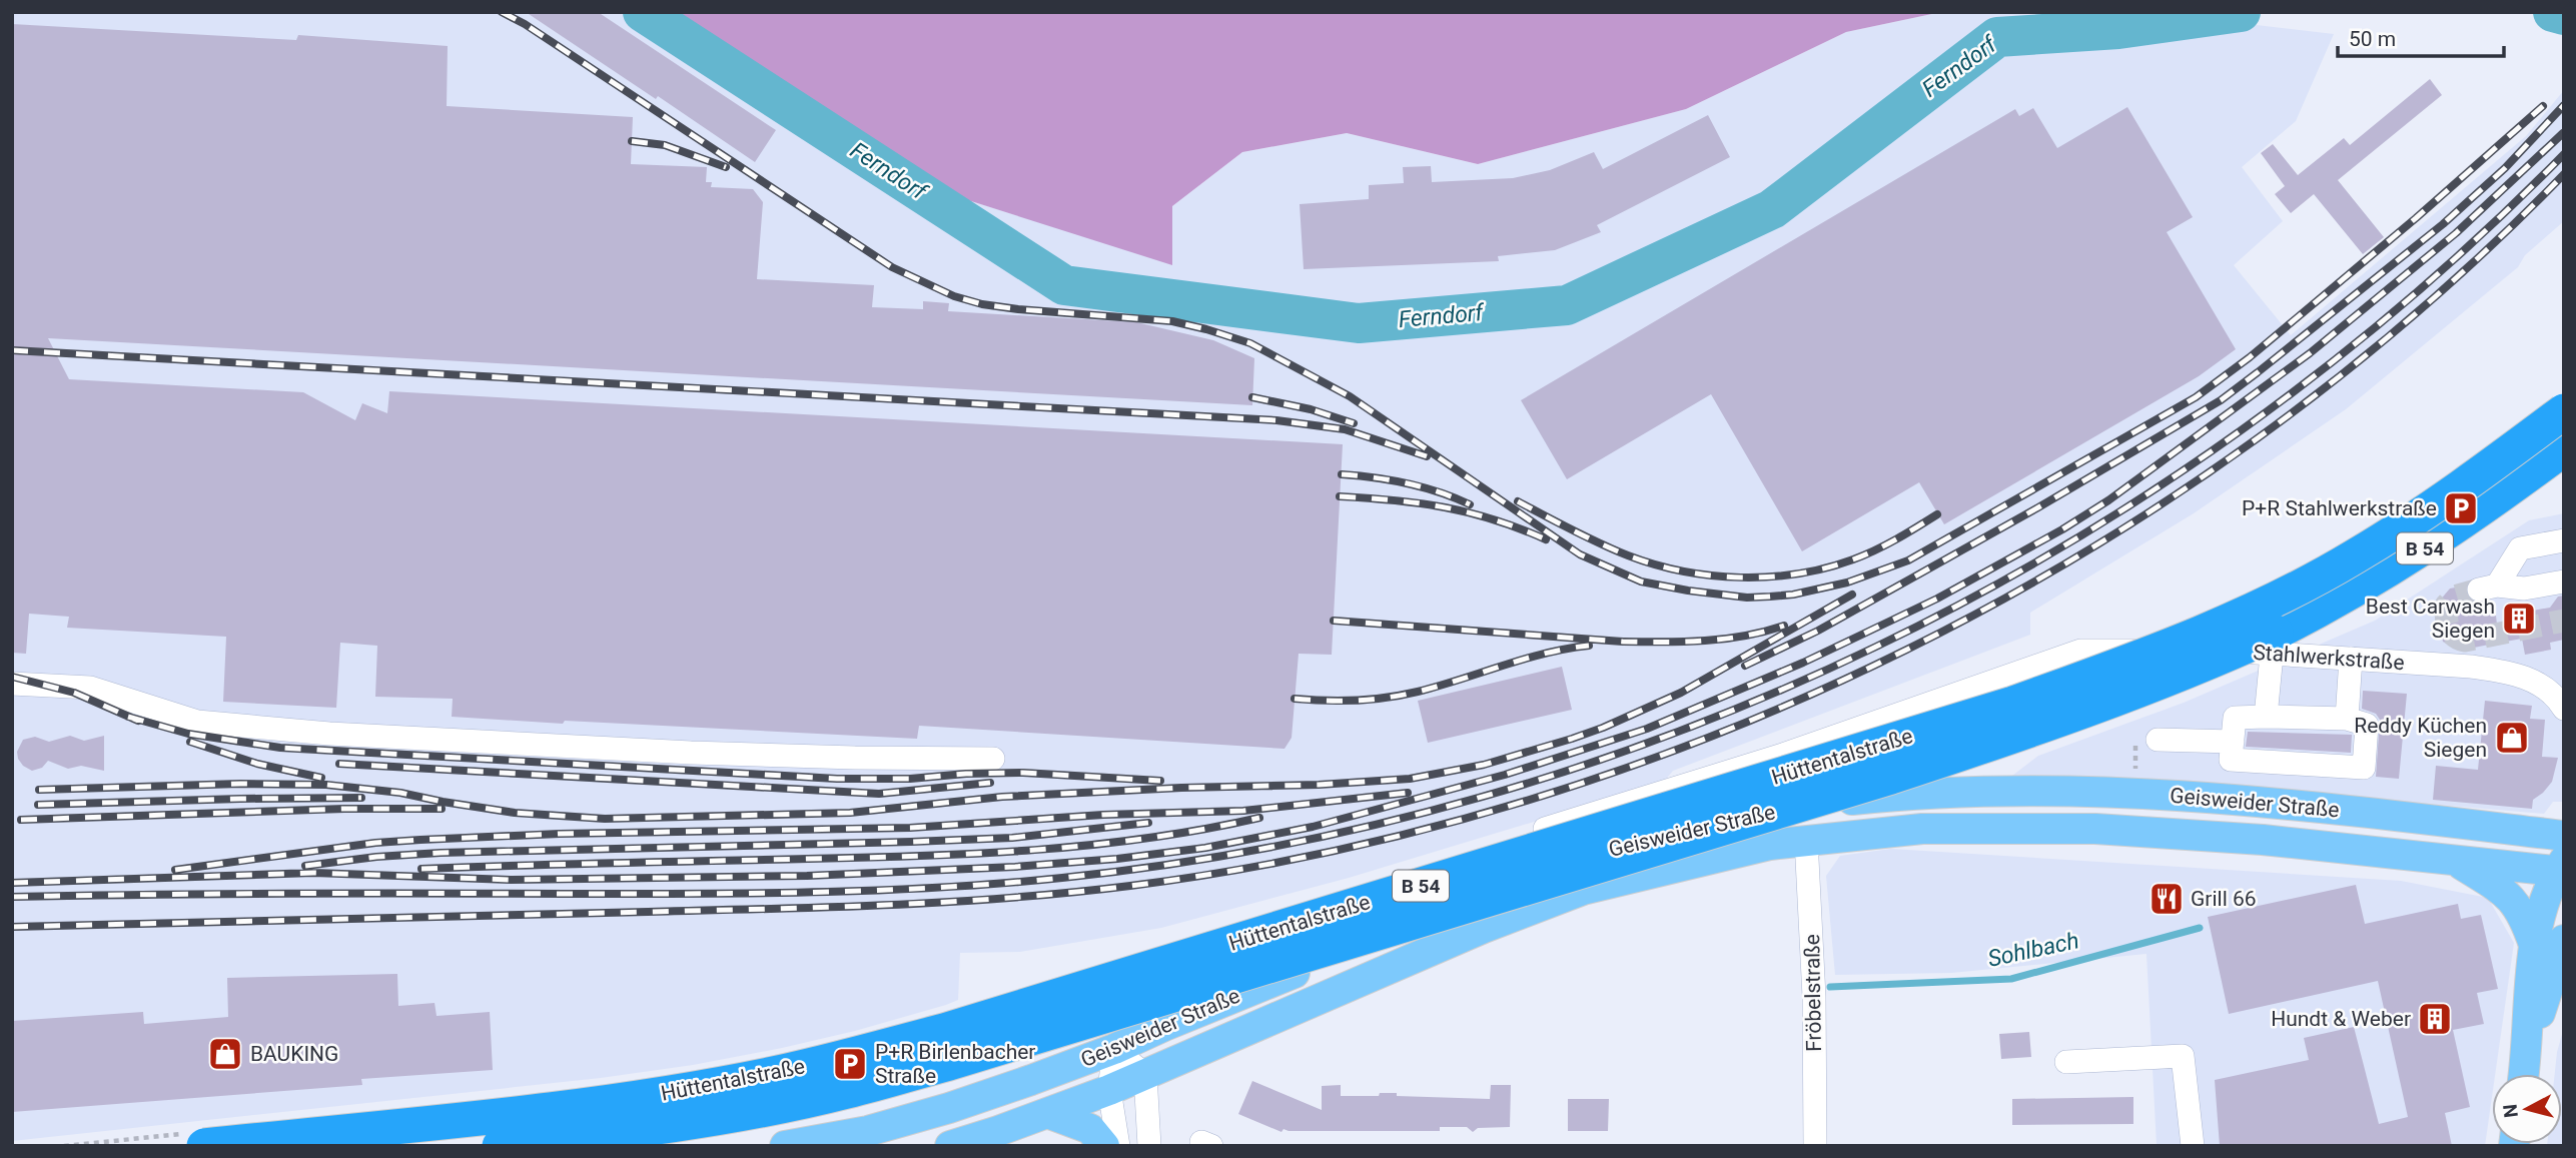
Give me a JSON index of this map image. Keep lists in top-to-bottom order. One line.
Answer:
{"streets":{"highway":["B 54","Hüttentalstraße"],"main road":["Geisweider Straße"],"street":["Stahlwerkstraße","Fröbelstraße"]},"crossings":[["Geisweider Straße","Fröbelstraße"]],"water":["Ferndorf","Sohlbach"],"places":{"parking":["P+R Stahlwerkstraße","P+R Birlenbacher Straße"],"building":["Best Carwash Siegen","Hundt & Weber"],"shop":["Reddy Küchen Siegen","BAUKING"],"restaurant":["Grill 66"]},"scale_bar":"50 m","north":"left"}
